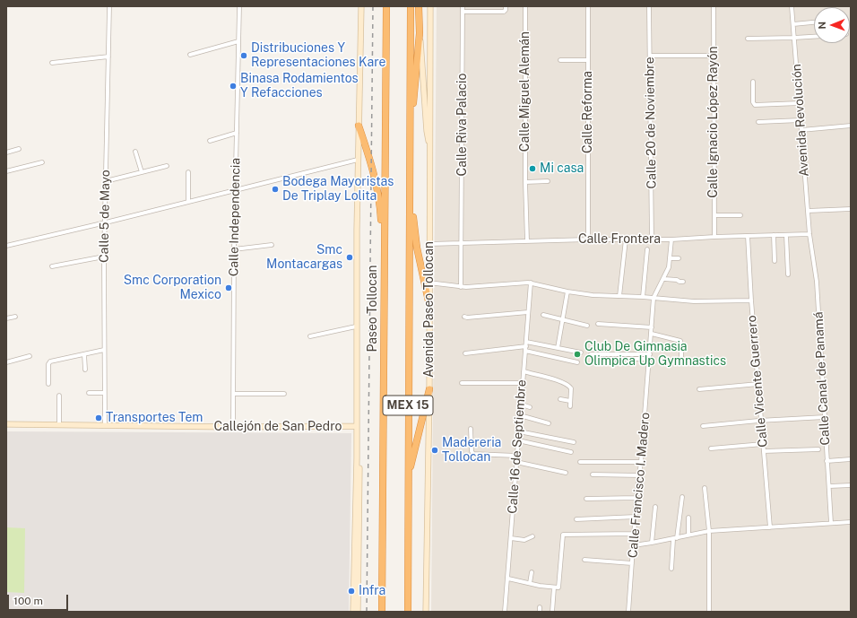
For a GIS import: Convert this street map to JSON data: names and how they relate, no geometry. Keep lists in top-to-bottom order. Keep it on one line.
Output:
{"streets":{"highway":["Paseo Tollocan","MEX 15"],"main road":["Avenida Paseo Tollocan","Callejón de San Pedro"],"street":["Calle Miguel Alemán","Calle Reforma","Avenida Revolución","Calle Ignacio López Rayón","Calle 20 de Noviembre","Calle Riva Palacio","Calle 5 de Mayo","Calle Independencia","Calle Frontera","Calle Canal de Panamá","Calle Vicente Guerrero","Calle 16 de Septiembre","Calle Francisco I. Madero"]},"crossings":[["Calle Miguel Alemán","Calle Frontera"],["Calle Reforma","Calle Frontera"],["Avenida Revolución","Calle Frontera"],["Avenida Revolución","Calle Canal de Panamá"],["Calle Ignacio López Rayón","Calle Frontera"],["Calle 20 de Noviembre","Calle Frontera"],["Calle Riva Palacio","Calle Frontera"],["Calle 5 de Mayo","Callejón de San Pedro"],["Calle Independencia","Callejón de San Pedro"],["Calle Frontera","Avenida Paseo Tollocan"],["Calle Frontera","Calle Canal de Panamá"],["Calle Frontera","Calle Vicente Guerrero"],["Calle Frontera","Calle Francisco I. Madero"]],"places":["Distribuciones Y Representaciones Kare","Binasa Rodamientos Y Refacciones","Mi casa","Bodega Mayoristas De Triplay Lolita","Smc Montacargas","Smc Corporation Mexico","Club De Gimnasia Olimpica Up Gymnastics","Transportes Tem","Madereria Tollocan","Infra"],"scale_bar":"100 m","north":"left"}
